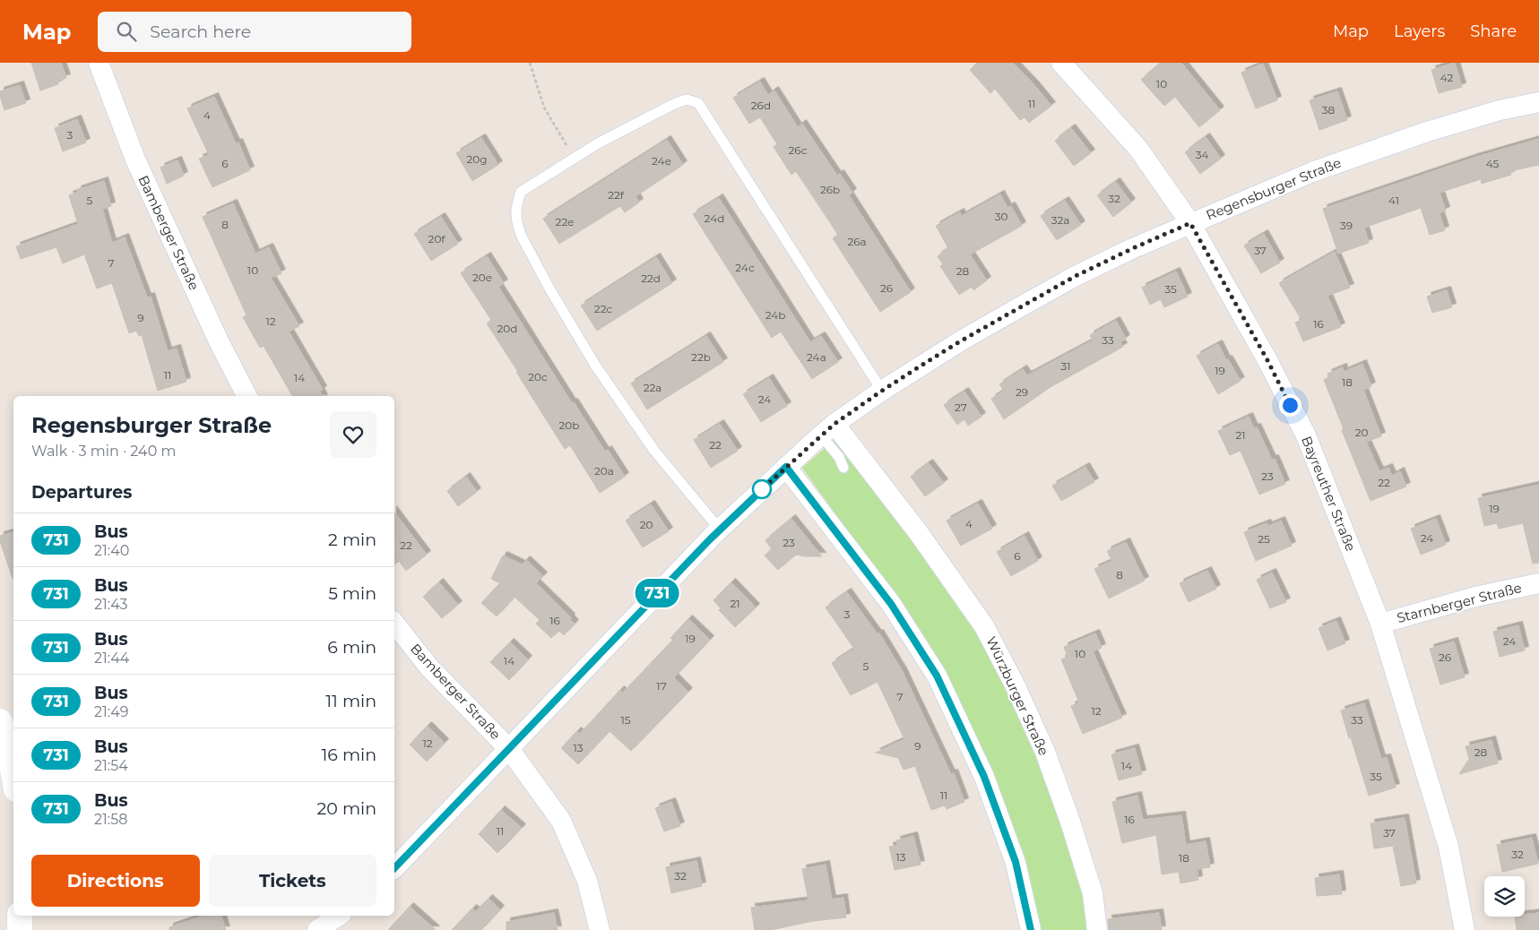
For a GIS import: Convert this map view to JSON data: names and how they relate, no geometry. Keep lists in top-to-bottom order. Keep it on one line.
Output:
{"streets":{"street":["Regensburger Straße","Bamberger Straße","Bayreuther Straße","Starnberger Straße","Würzburger Straße"]},"crossings":[["Regensburger Straße","Bamberger Straße"],["Regensburger Straße","Bayreuther Straße"],["Regensburger Straße","Würzburger Straße"],["Bayreuther Straße","Starnberger Straße"]],"lines":["bus line 731"],"house_numbers":["42","10","11","26d","38","4","3","26c","34","20g","24e","6","45","26b","22f","32","5","41","30","24d","32a","22e","8","39","20f","26a","37","7","24c","10","28","20e","22d","26","35","22c","24b","9","12","16","20d","33","22b","24a","31","19","11","20c","14","18","22a","29","24","27","20b","20","21","22","20a","23","22","19","4","20","24","25","23","22","6","8","21","3","16","19","24","10","26","14","5","17","7","12","15","33","12","9","13","28","14","35","11","16","11","37","32","13","18","32"],"page":{"header":"Map","search":"Search here","nav":["Map","Layers","Share"],"on_map":"731","heading":[["Regensburger Straße","Walk · 3 min · 240 m"],"Departures"],"list":[{"mark":"731","name":"Bus","note":"21:40","value":"2 min"},{"mark":"731","name":"Bus","note":"21:43","value":"5 min"},{"mark":"731","name":"Bus","note":"21:44","value":"6 min"},{"mark":"731","name":"Bus","note":"21:49","value":"11 min"},{"mark":"731","name":"Bus","note":"21:54","value":"16 min"},{"mark":"731","name":"Bus","note":"21:58","value":"20 min"}],"buttons":["Directions","Tickets"]}}
